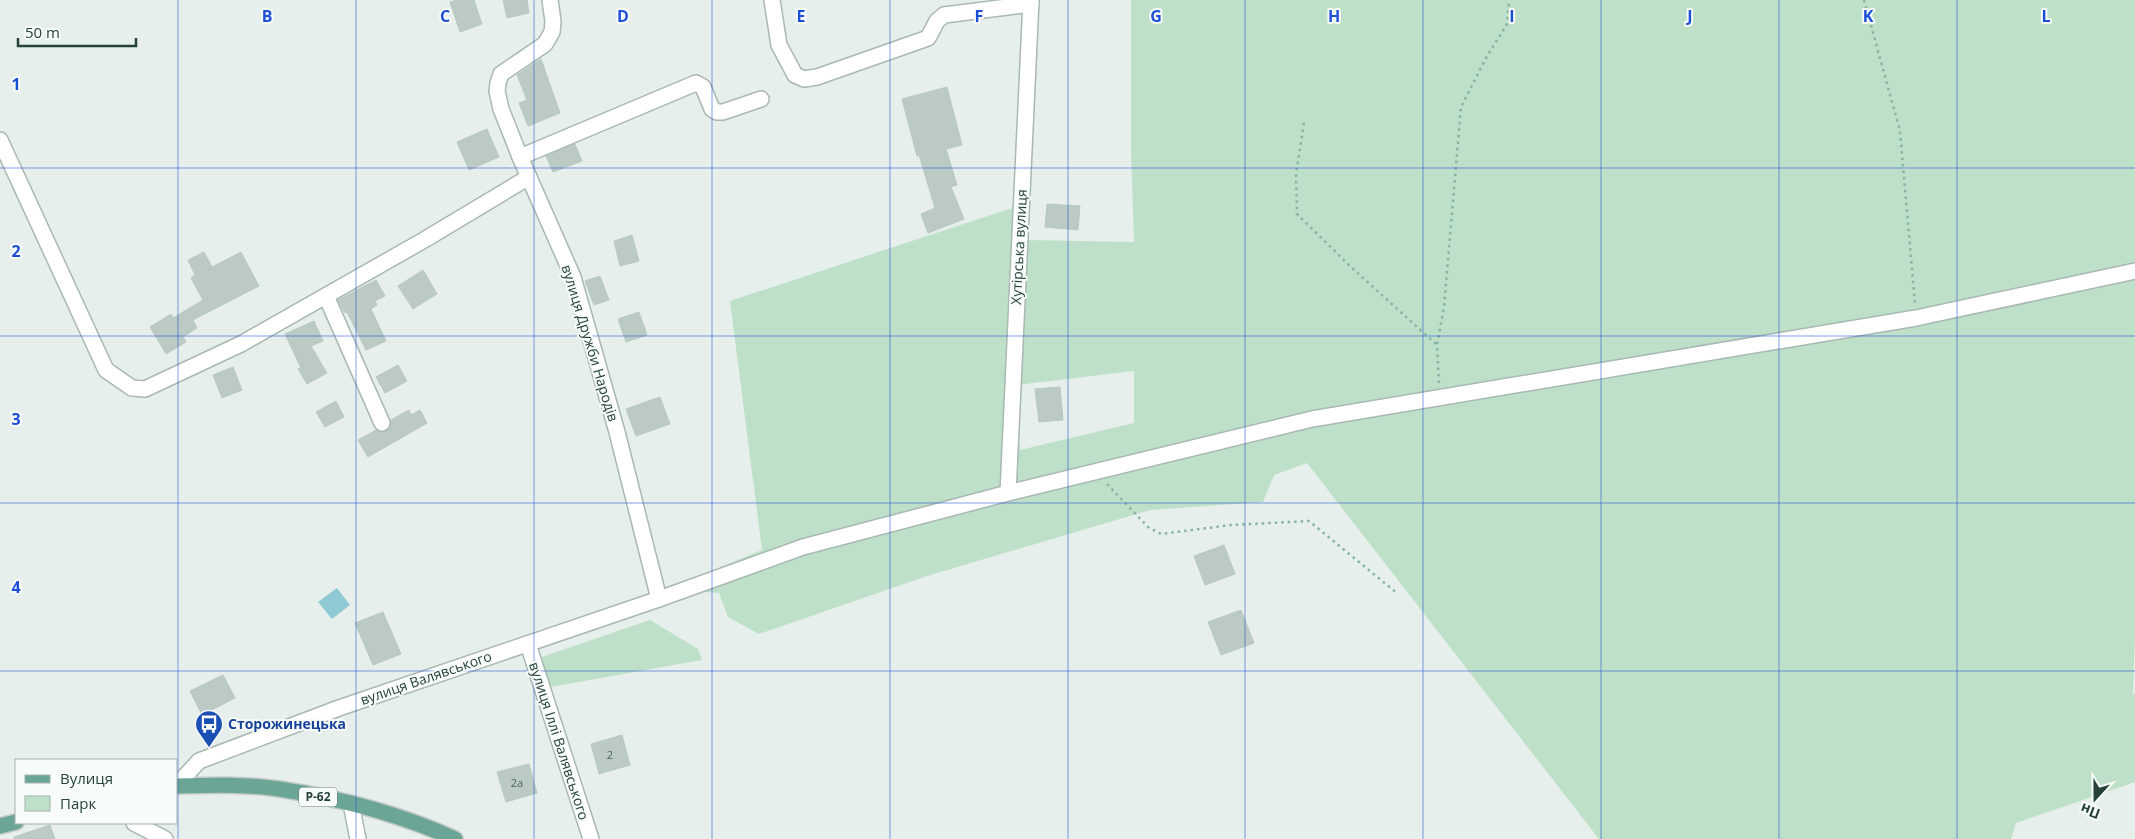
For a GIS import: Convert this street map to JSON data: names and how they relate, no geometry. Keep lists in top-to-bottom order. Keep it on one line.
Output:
{"streets":{"main road":["Р-62"],"street":["Хутірська вулиця","вулиця Дружби Народів","вулиця Валявського","вулиця Іллі Валявського"]},"crossings":[["Хутірська вулиця","вулиця Валявського"],["вулиця Дружби Народів","вулиця Валявського"],["вулиця Валявського","вулиця Іллі Валявського"]],"places":{"bus stop":["Сторожинецька"]},"house_numbers":["2","2а"],"legend":["Вулиця","Парк"],"scale_bar":"50 m","north":"bottom","grid":{"columns":["B","C","D","E","F","G","H","I","J","K","L"],"rows":["1","2","3","4"]}}
